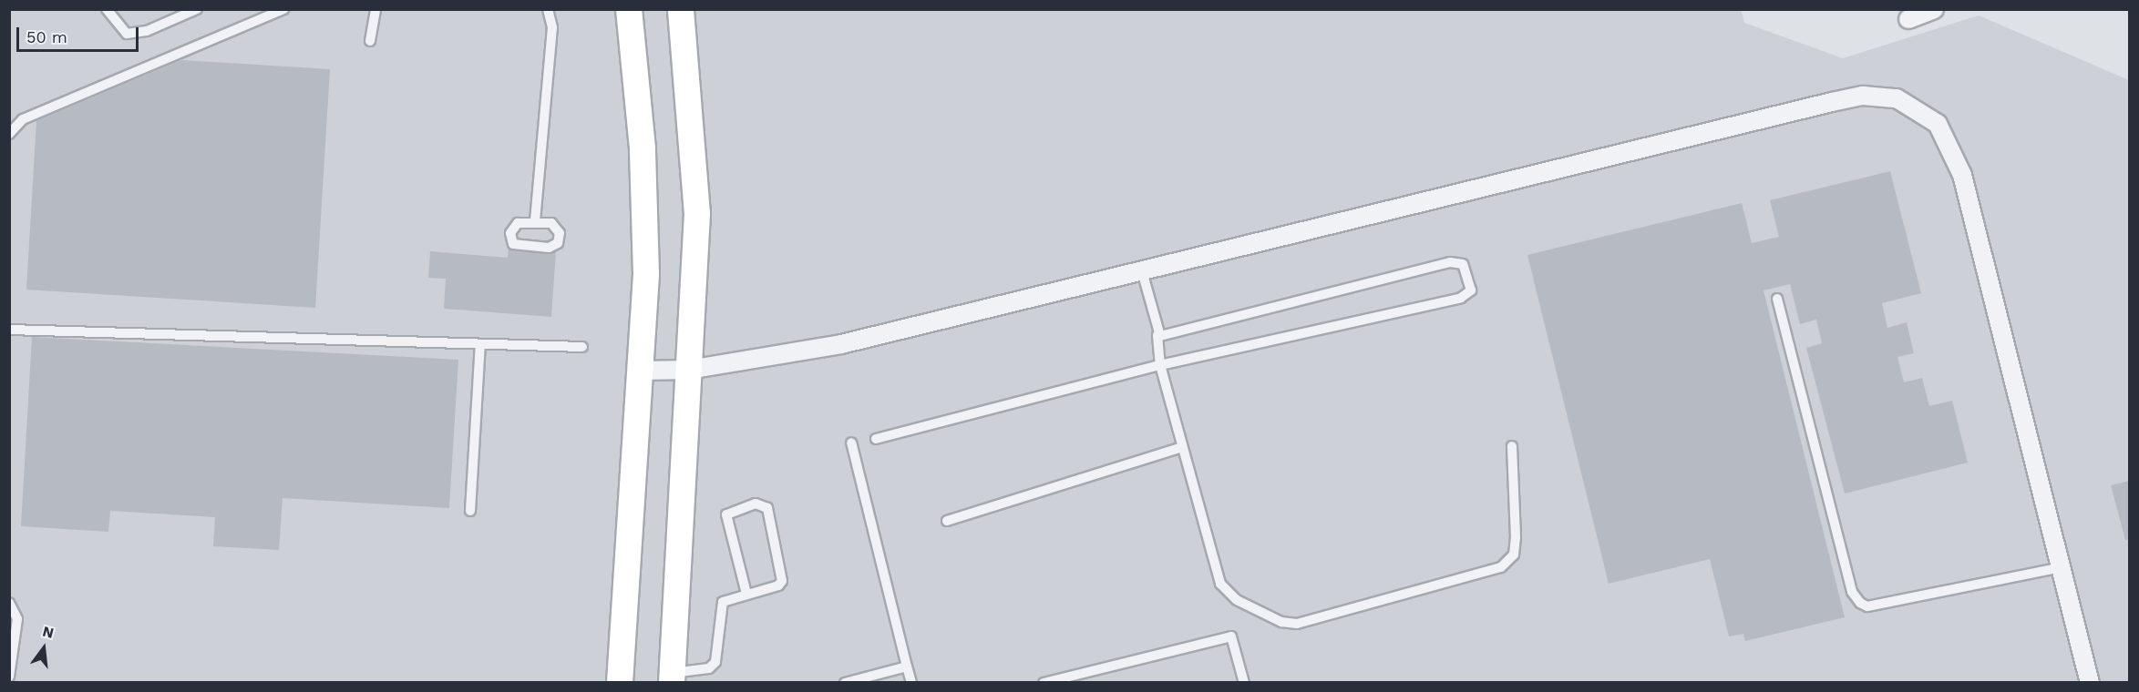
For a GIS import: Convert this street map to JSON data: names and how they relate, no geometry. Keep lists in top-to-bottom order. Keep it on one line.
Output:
{"scale_bar":"50 m","north":"top"}
